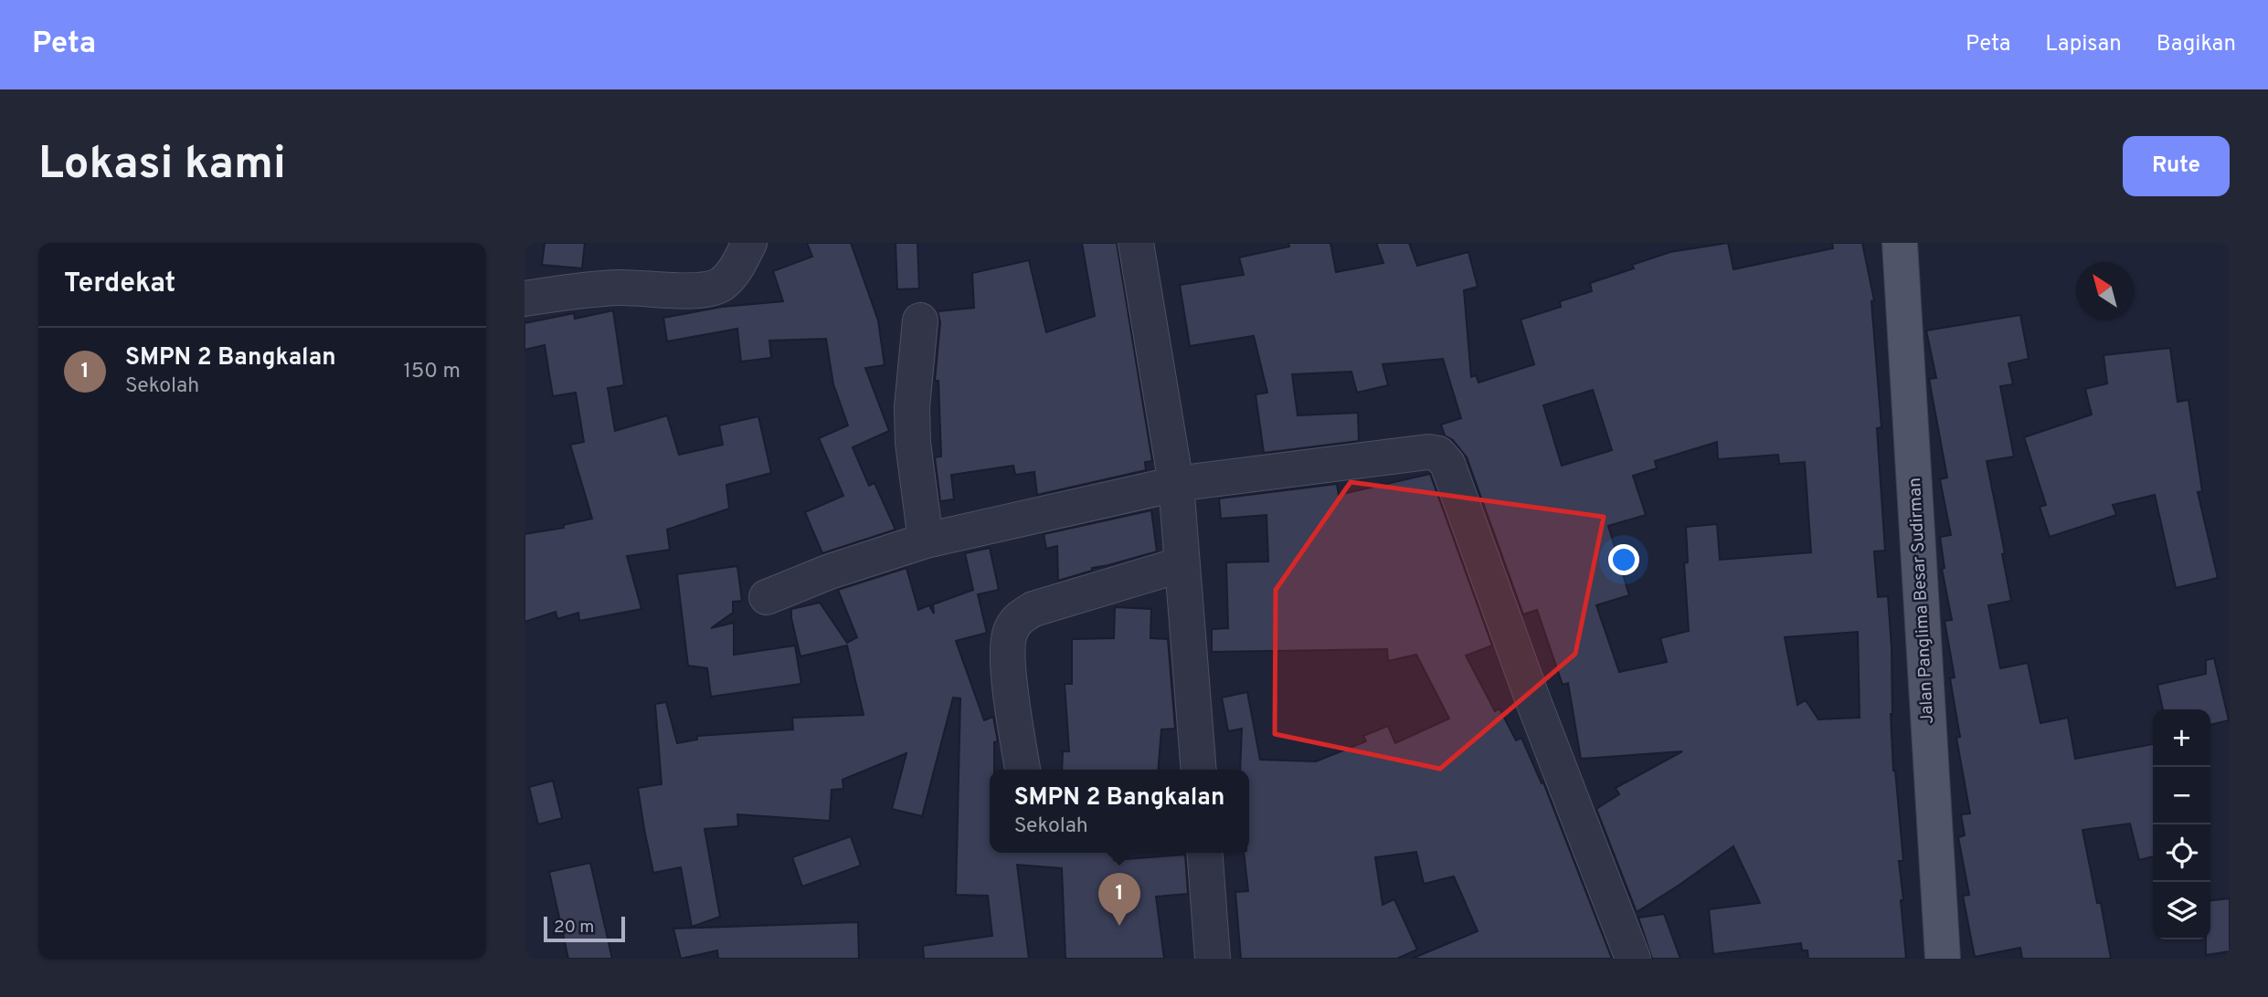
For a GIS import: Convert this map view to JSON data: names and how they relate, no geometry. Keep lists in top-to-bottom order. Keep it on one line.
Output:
{"streets":{"main road":["Jalan Panglima Besar Sudirman"]},"scale_bar":"20 m","north":"top left","page":{"header":"Peta","nav":["Peta","Lapisan","Bagikan"],"buttons":"Rute","title":"Lokasi kami","heading":"Terdekat","list":[{"mark":"1","name":"SMPN 2 Bangkalan","note":"Sekolah","value":"150 m"}],"map_buttons":["+","−"],"popup":["SMPN 2 Bangkalan","Sekolah"],"pins":"1","scale":"20 m"}}
